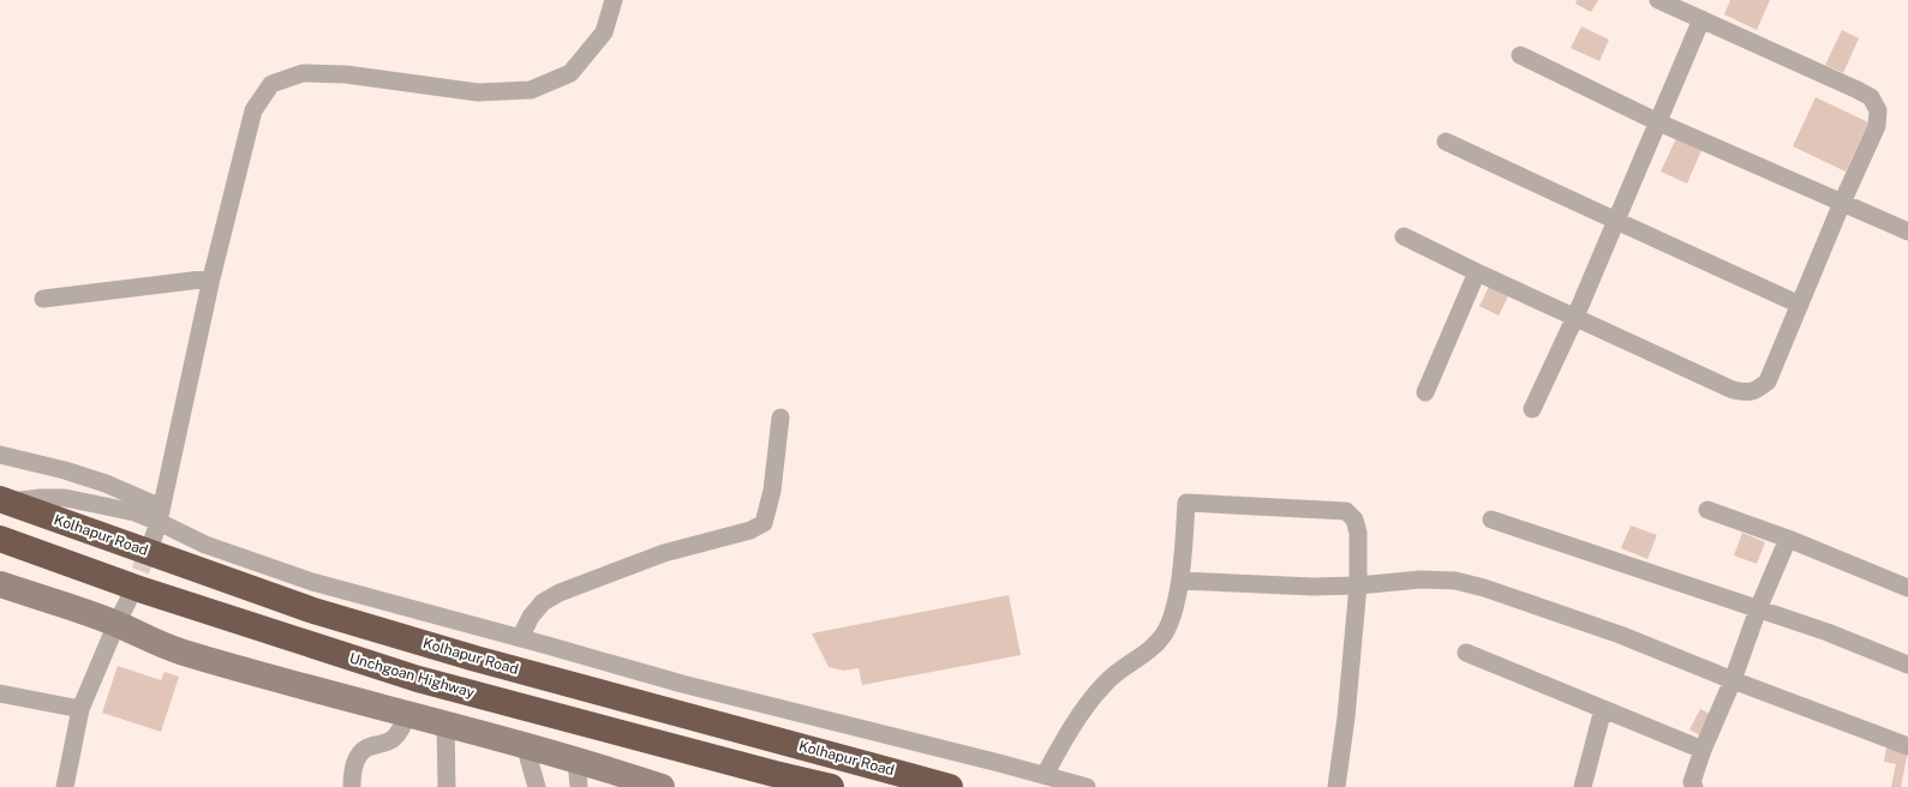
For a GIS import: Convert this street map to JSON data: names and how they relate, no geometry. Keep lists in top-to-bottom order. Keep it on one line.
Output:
{"streets":{"highway":["Kolhapur Road","Unchgoan Highway"]}}
